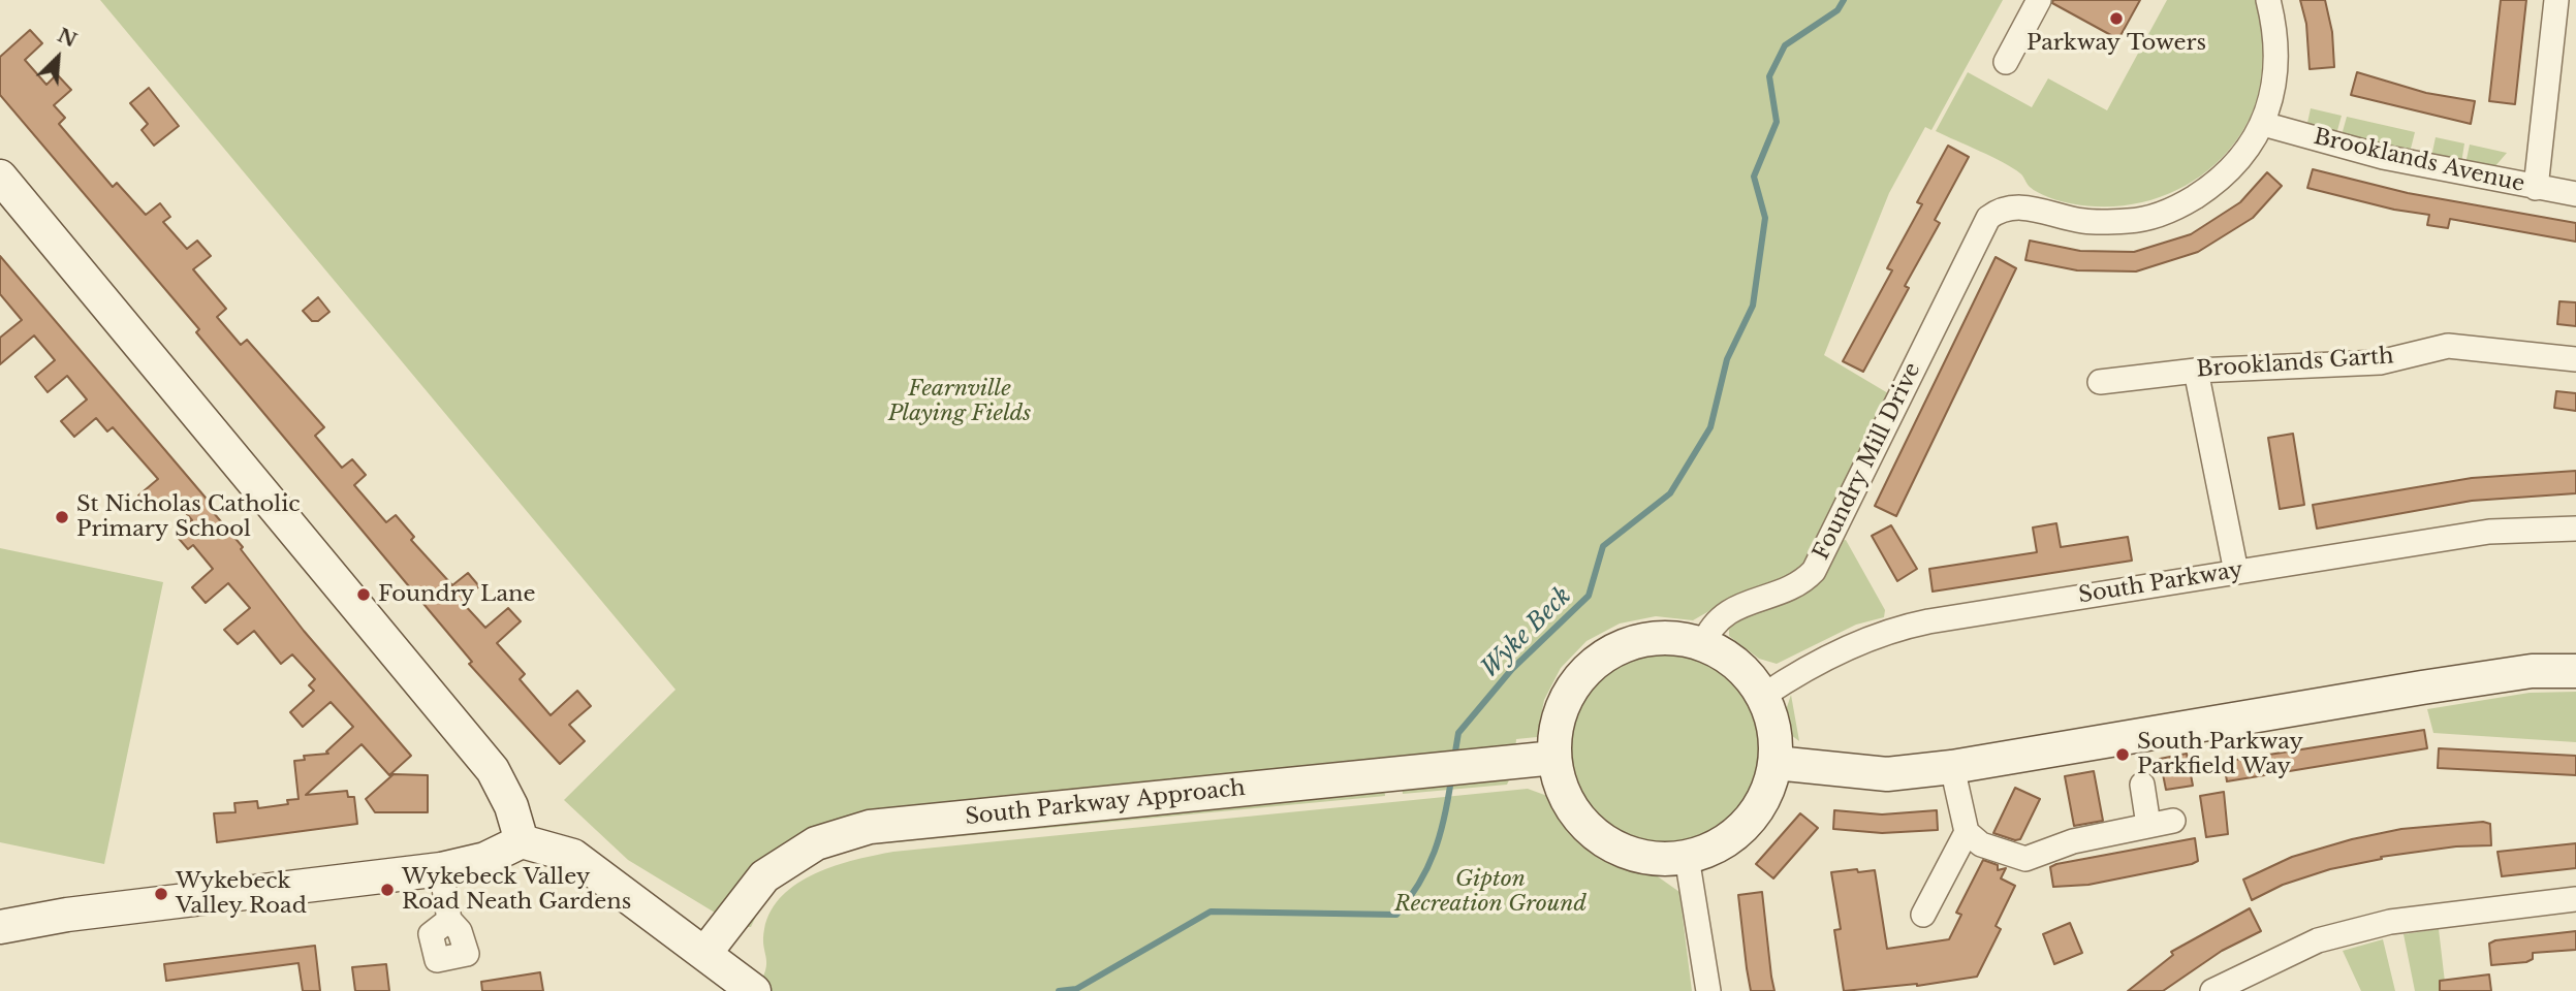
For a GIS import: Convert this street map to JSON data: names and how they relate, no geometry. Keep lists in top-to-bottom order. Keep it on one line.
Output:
{"streets":{"street":["Brooklands Avenue","Brooklands Garth","Foundry Mill Drive","South Parkway","South Parkway Approach"]},"crossings":[["Brooklands Avenue","Foundry Mill Drive"],["Foundry Mill Drive","South Parkway"],["Foundry Mill Drive","South Parkway Approach"],["South Parkway","South Parkway Approach"]],"water":["Wyke Beck"],"parks":["Fearnville Playing Fields","Gipton Recreation Ground"],"places":["Parkway Towers","St Nicholas Catholic Primary School","Foundry Lane","South Parkway Parkfield Way","Wykebeck Valley Road Neath Gardens","Wykebeck Valley Road"],"north":"top right"}
